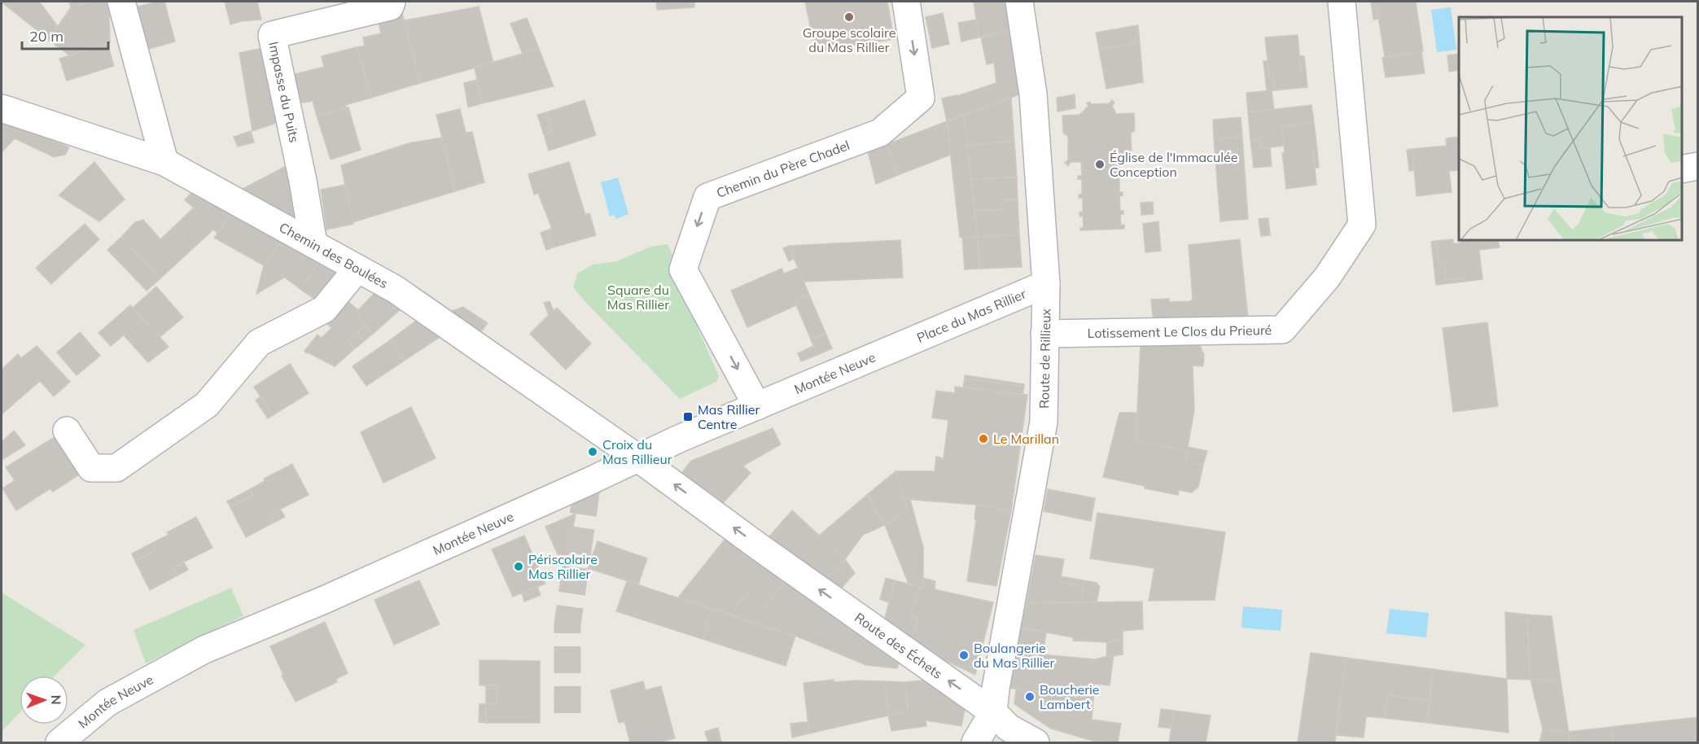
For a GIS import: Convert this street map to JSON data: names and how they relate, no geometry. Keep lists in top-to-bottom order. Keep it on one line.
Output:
{"streets":{"street":["Impasse du Puits","Chemin du Père Chadel","Chemin des Boulées","Place du Mas Rillier","Lotissement Le Clos du Prieuré","Route de Rillieux","Montée Neuve","Route des Échets"]},"crossings":[["Impasse du Puits","Chemin des Boulées"],["Chemin du Père Chadel","Montée Neuve"],["Chemin des Boulées","Montée Neuve"],["Chemin des Boulées","Route des Échets"],["Place du Mas Rillier","Route de Rillieux"],["Place du Mas Rillier","Montée Neuve"],["Lotissement Le Clos du Prieuré","Route de Rillieux"],["Route de Rillieux","Route des Échets"],["Montée Neuve","Route des Échets"]],"one_way":["Route des Échets"],"parks":["Square du Mas Rillier"],"places":{"other":["Groupe scolaire du Mas Rillier","Église de l'Immaculée Conception","Le Marillan","Croix du Mas Rillieur","Périscolaire Mas Rillier","Boulangerie du Mas Rillier","Boucherie Lambert"],"transit":["Mas Rillier Centre"]},"scale_bar":"20 m","north":"right"}
